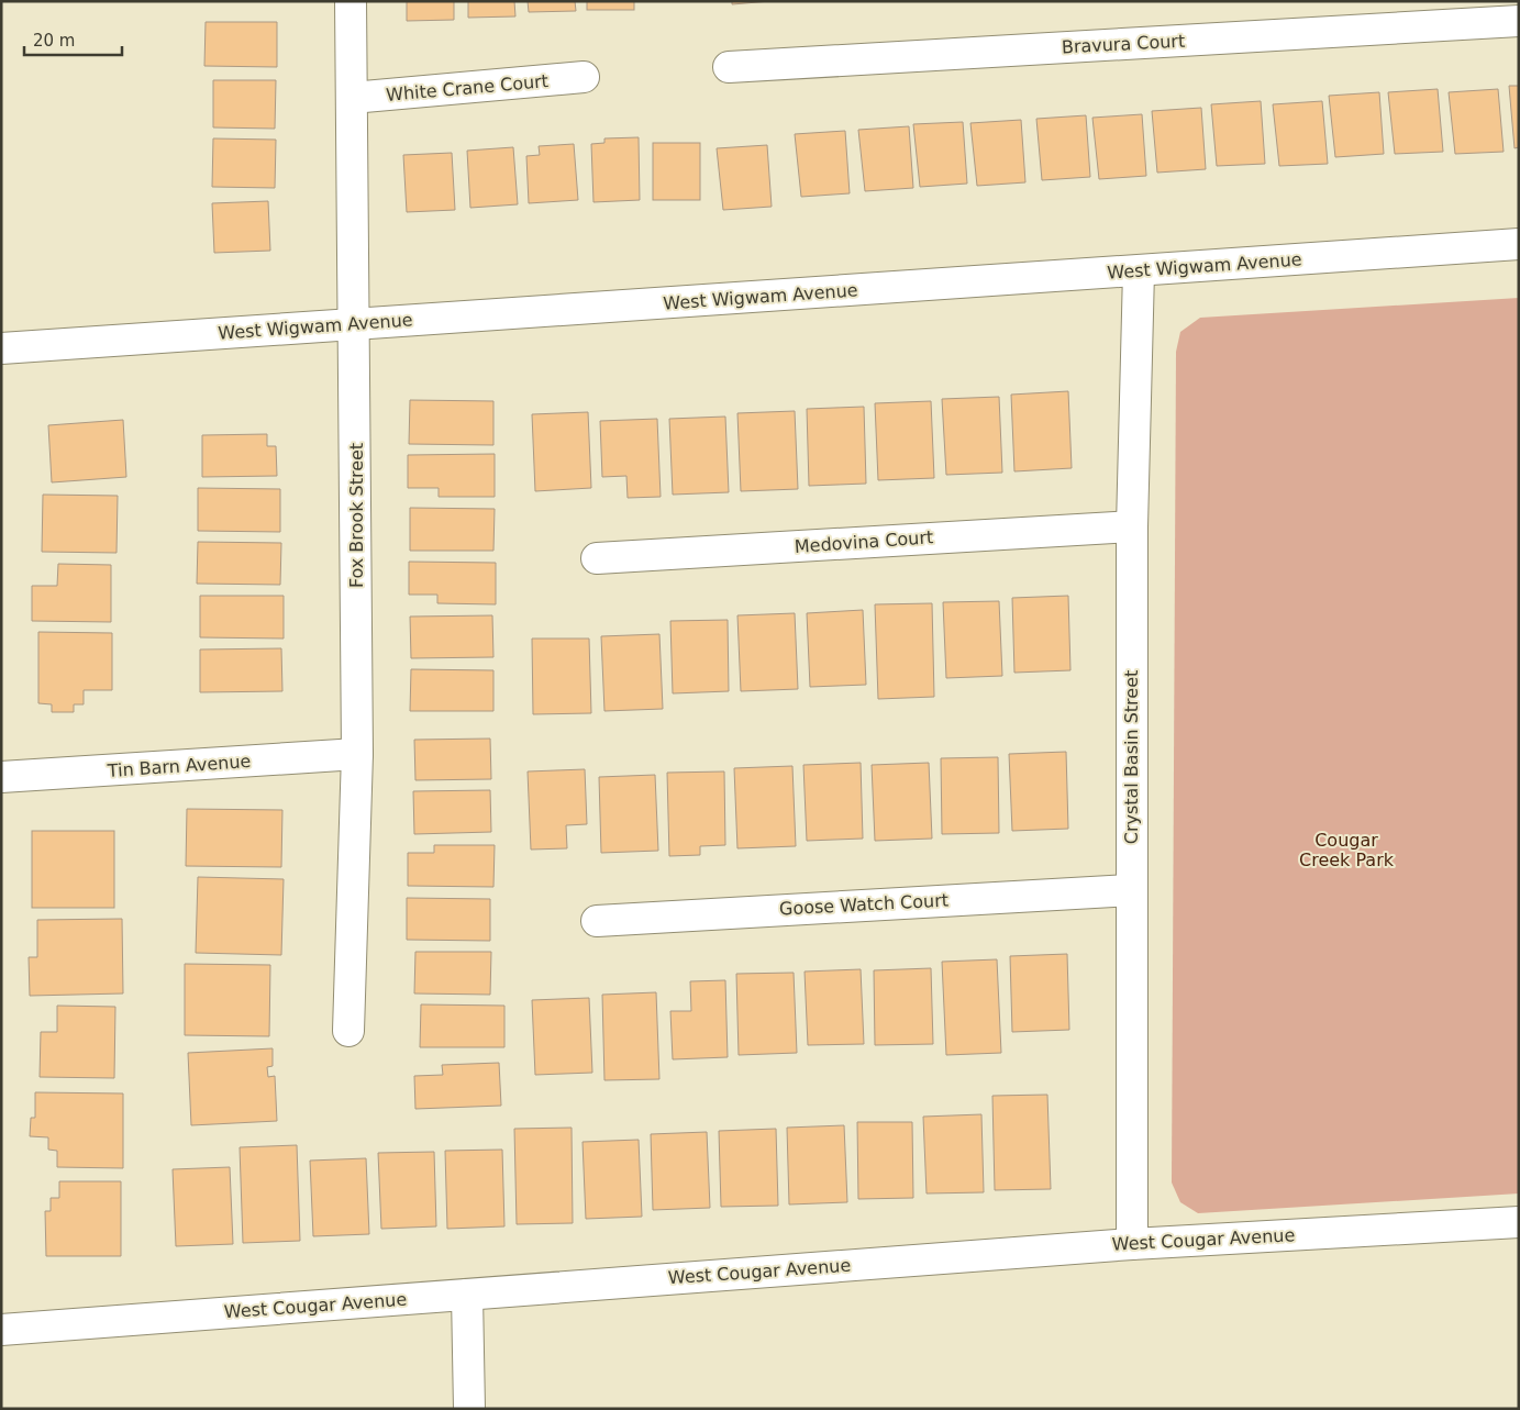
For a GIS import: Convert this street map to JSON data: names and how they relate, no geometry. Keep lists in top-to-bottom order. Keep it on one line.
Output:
{"streets":{"street":["Bravura Court","White Crane Court","West Wigwam Avenue","Fox Brook Street","Medovina Court","Crystal Basin Street","Tin Barn Avenue","Goose Watch Court","West Cougar Avenue"]},"crossings":[["White Crane Court","Fox Brook Street"],["West Wigwam Avenue","Fox Brook Street"],["West Wigwam Avenue","Crystal Basin Street"],["Fox Brook Street","Tin Barn Avenue"],["Medovina Court","Crystal Basin Street"],["Crystal Basin Street","Goose Watch Court"],["Crystal Basin Street","West Cougar Avenue"]],"parks":["Cougar Creek Park"],"scale_bar":"20 m"}
